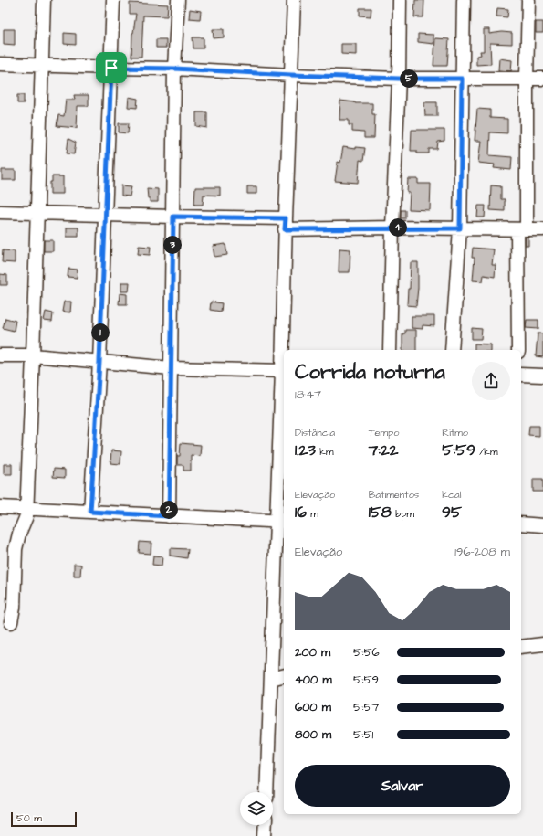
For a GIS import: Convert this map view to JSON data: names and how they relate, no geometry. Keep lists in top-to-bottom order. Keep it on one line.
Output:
{"scale_bar":"50 m","page":{"pins":["5","4","3","1","2"],"heading":["Corrida noturna","18:47"],"stats":[["Distância","1.23 km"],["Tempo","7:22"],["Ritmo","5:59 /km"],["Elevação","16 m"],["Batimentos","158 bpm"],["kcal","95"]],"chart":["Elevação","196–208 m"],"list":[{"name":"200 m","note":"5:56"},{"name":"400 m","note":"5:59"},{"name":"600 m","note":"5:57"},{"name":"800 m","note":"5:51"}],"buttons":"Salvar","scale":"50 m"}}
